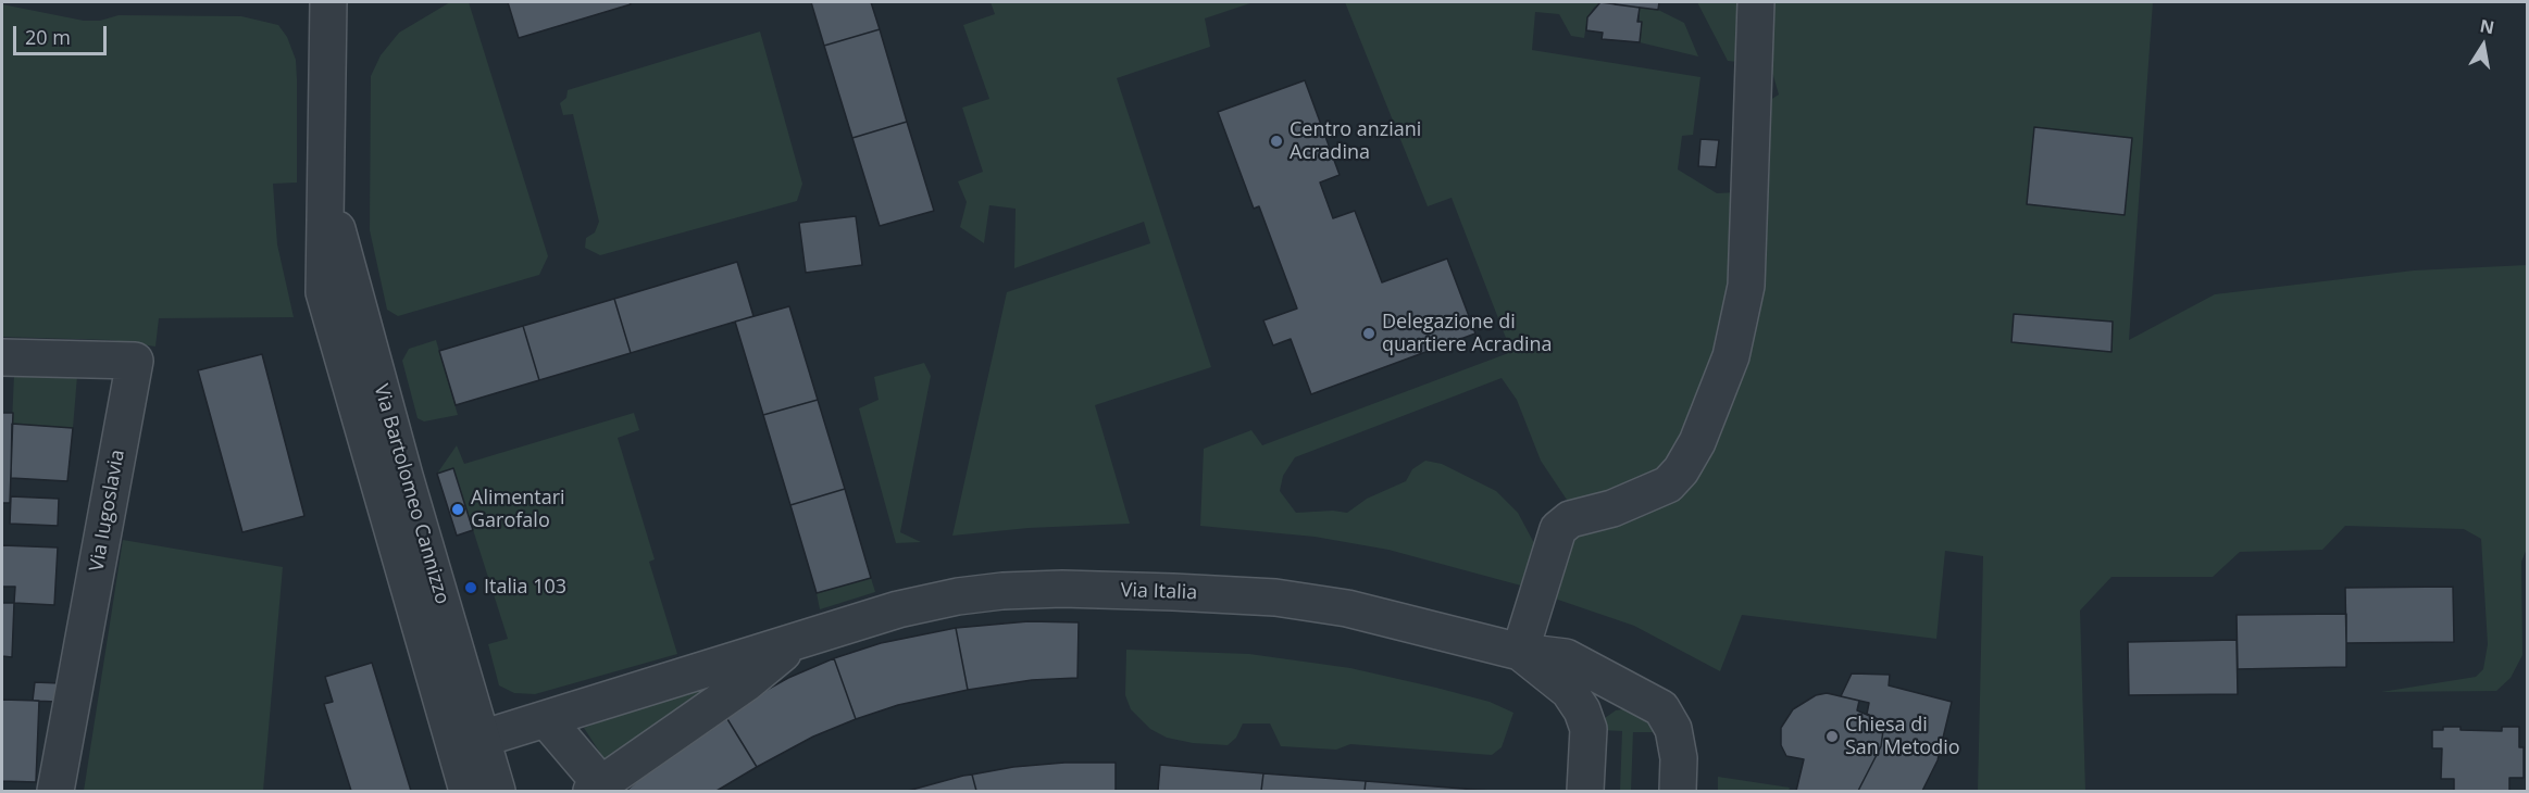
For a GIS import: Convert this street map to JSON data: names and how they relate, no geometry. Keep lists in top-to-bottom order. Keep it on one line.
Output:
{"streets":{"street":["Via Bartolomeo Cannizzo","Via Iugoslavia","Via Italia"]},"crossings":[["Via Bartolomeo Cannizzo","Via Italia"]],"places":["Centro anziani Acradina","Delegazione di quartiere Acradina","Alimentari Garofalo","Italia 103","Chiesa di San Metodio"],"scale_bar":"20 m","north":"top"}
